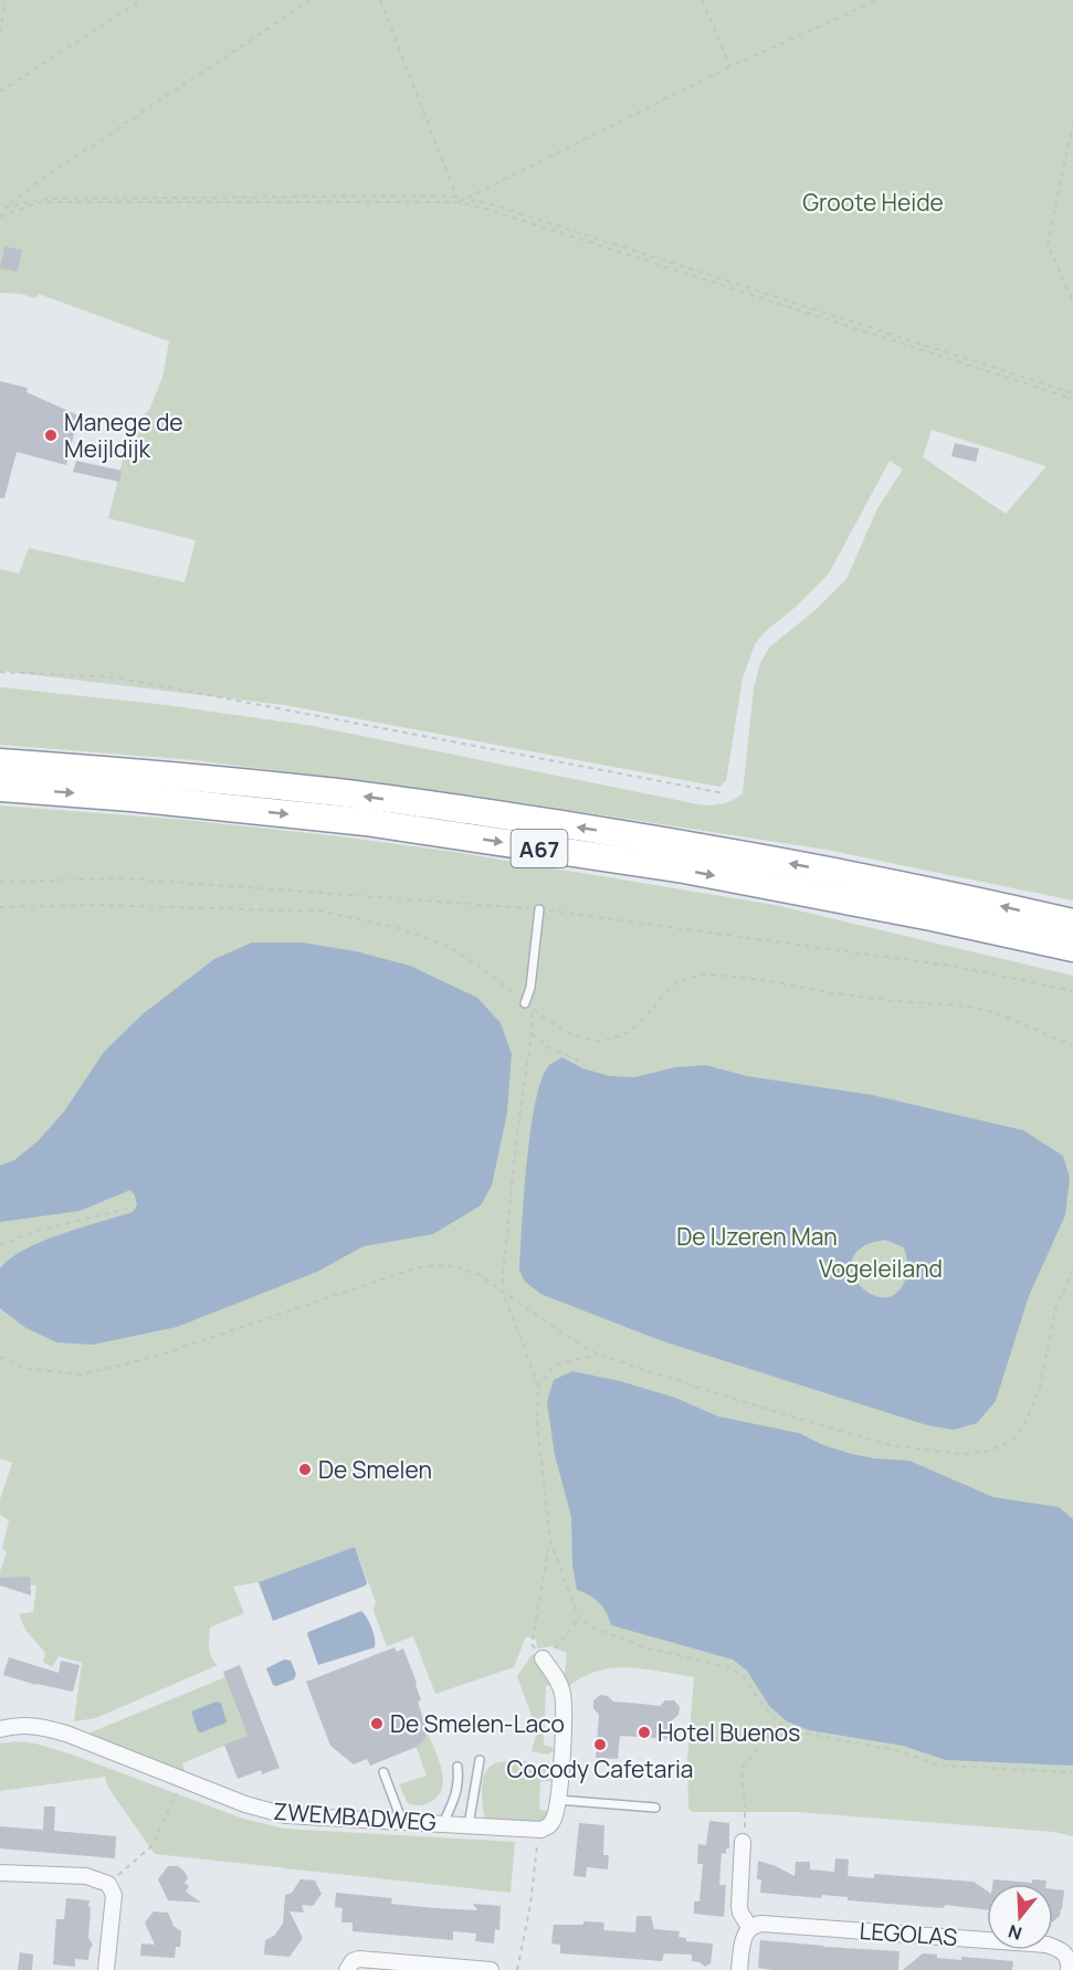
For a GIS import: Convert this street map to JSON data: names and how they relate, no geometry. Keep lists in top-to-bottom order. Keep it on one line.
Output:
{"streets":{"highway":["A67"],"street":["ZWEMBADWEG","LEGOLAS"]},"parks":["Groote Heide","De IJzeren Man","Vogeleiland"],"places":["Manege de Meijldijk","De Smelen","De Smelen-Laco","Hotel Buenos","Cocody Cafetaria"],"north":"bottom"}
